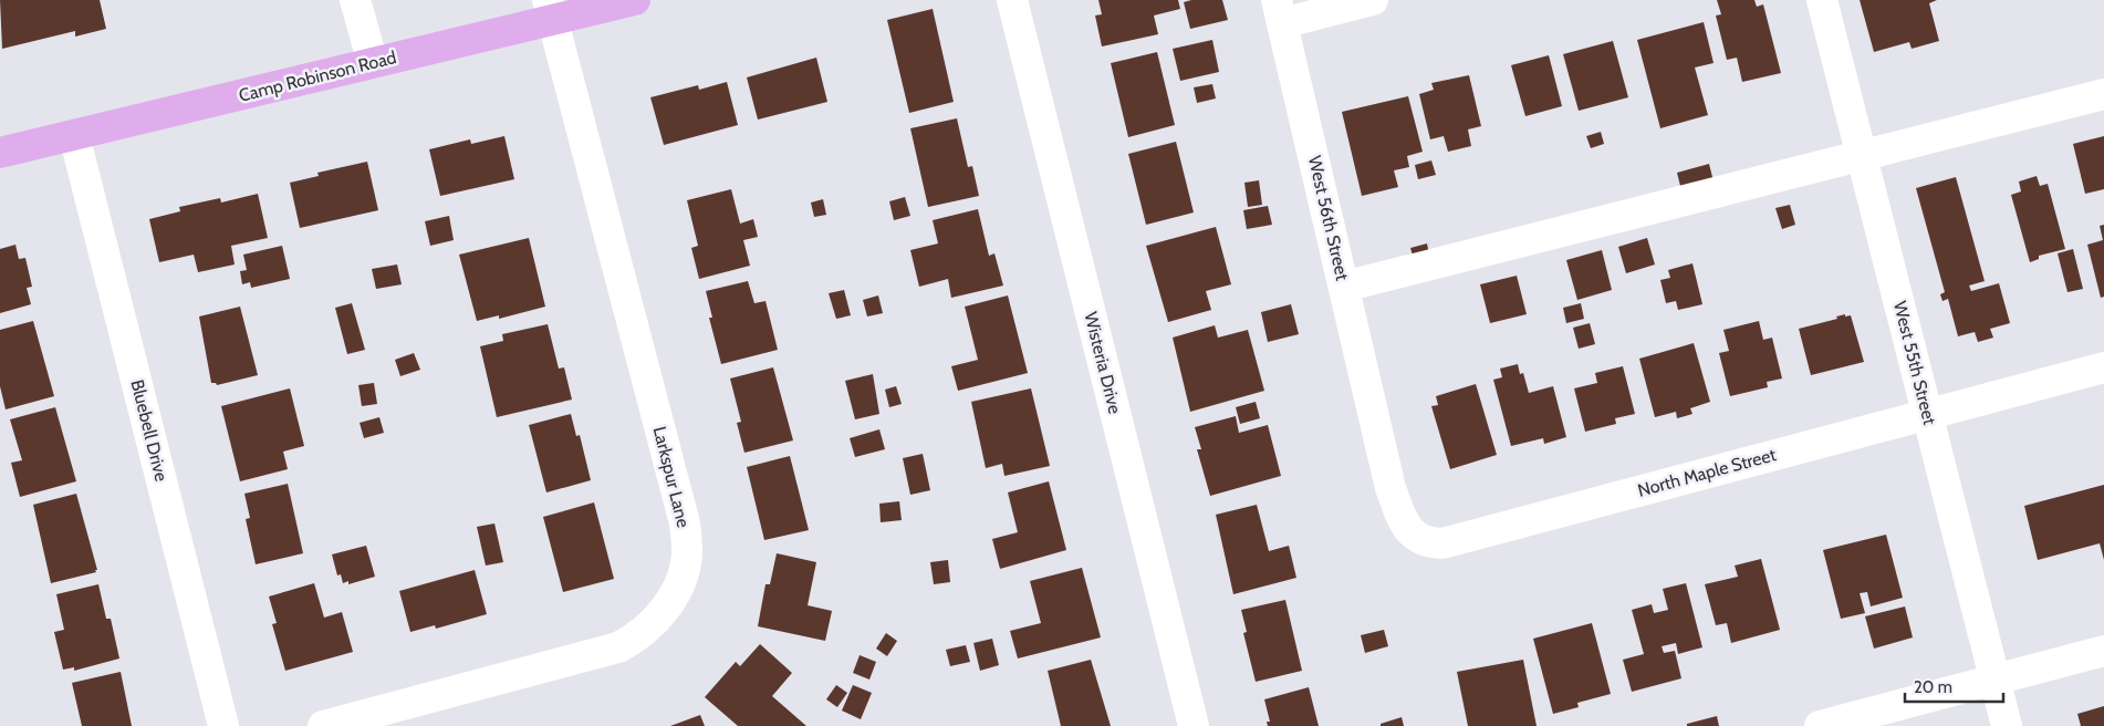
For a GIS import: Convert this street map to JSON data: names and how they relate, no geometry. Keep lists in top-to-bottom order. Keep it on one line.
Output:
{"streets":{"main road":["Camp Robinson Road"],"street":["West 56th Street","Wisteria Drive","West 55th Street","Bluebell Drive","North Maple Street","Larkspur Lane"]},"crossings":[["Camp Robinson Road","Bluebell Drive"],["Camp Robinson Road","Larkspur Lane"],["West 56th Street","North Maple Street"],["West 55th Street","North Maple Street"]],"scale_bar":"20 m"}
